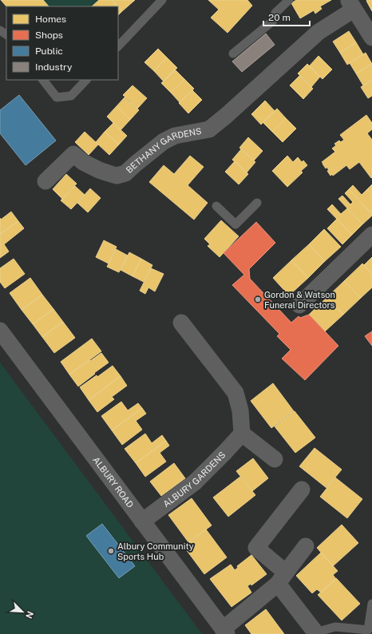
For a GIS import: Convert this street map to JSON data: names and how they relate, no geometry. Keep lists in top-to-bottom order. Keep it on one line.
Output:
{"streets":{"street":["BETHANY GARDENS","ALBURY GARDENS","ALBURY ROAD"]},"crossings":[["ALBURY GARDENS","ALBURY ROAD"]],"places":["Gordon & Watson Funeral Directors","Albury Community Sports Hub"],"legend":["Homes","Shops","Public","Industry"],"scale_bar":"20 m","north":"bottom right"}
